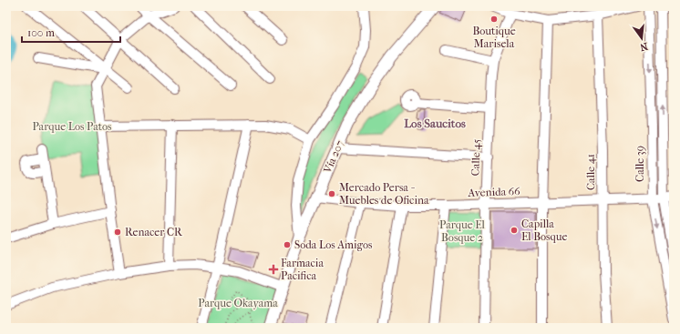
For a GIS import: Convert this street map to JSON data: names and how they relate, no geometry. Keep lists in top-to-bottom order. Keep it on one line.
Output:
{"streets":{"main road":["Vía 207"],"street":["Calle 45","Calle 39","Calle 41","Avenida 66"]},"crossings":[["Vía 207","Avenida 66"],["Calle 45","Avenida 66"],["Calle 39","Avenida 66"],["Calle 41","Avenida 66"]],"districts":["Los Saucitos"],"parks":["Parque Los Patos","Parque El Bosque 2","Parque Okayama"],"places":{"other":["Boutique Marisela","Mercado Persa - Muebles de Oficina","Capilla El Bosque","Renacer CR","Soda Los Amigos"],"health":["Farmacia Pacifica"]},"scale_bar":"100 m","north":"bottom"}
